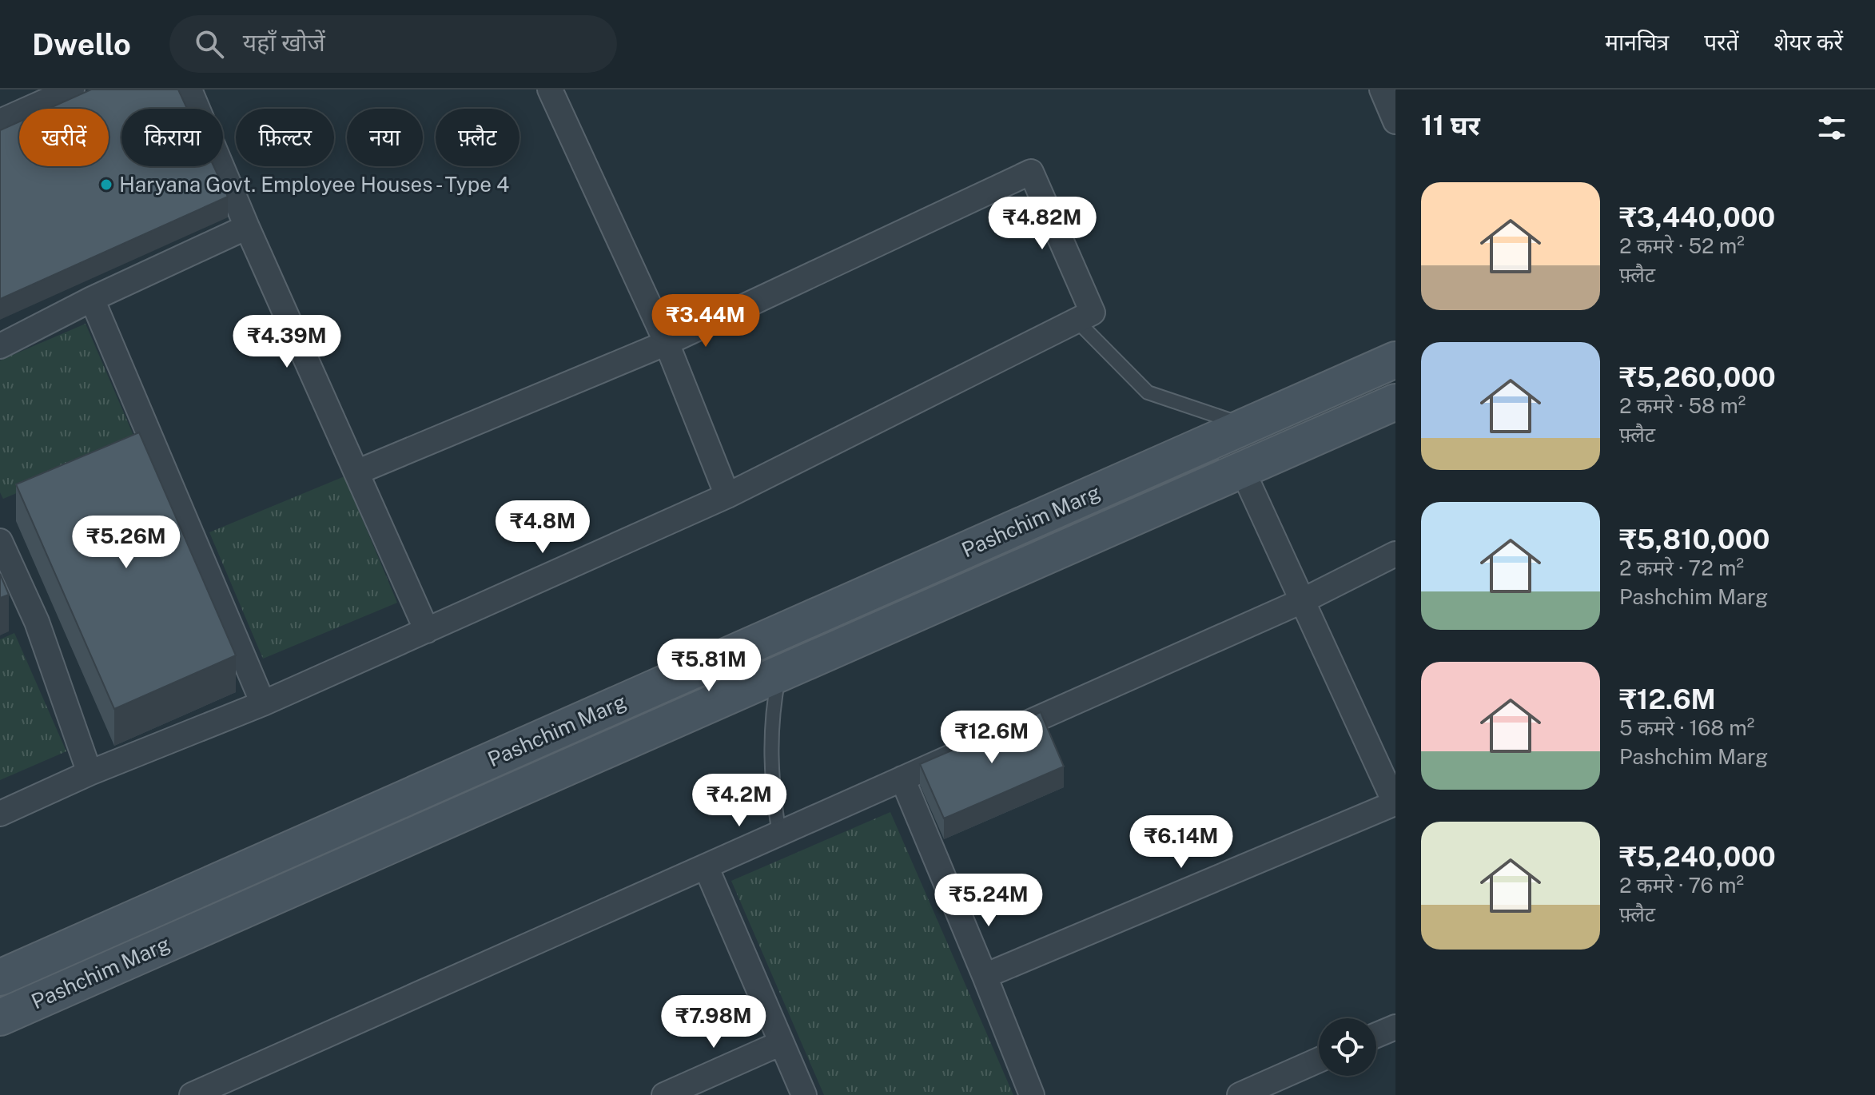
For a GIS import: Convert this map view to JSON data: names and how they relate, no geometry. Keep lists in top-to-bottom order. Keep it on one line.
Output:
{"streets":{"main road":["Pashchim Marg"]},"places":["Haryana Govt. Employee Houses - Type 4"],"page":{"header":"Dwello","search":"यहाँ खोजें","nav":["मानचित्र","परतें","शेयर करें"],"heading":"11 घर","chip":["खरीदें","किराया","फ़िल्टर","नया","फ़्लैट"],"list":[{"name":"₹3,440,000","note":"2 कमरे · 52 m² · फ़्लैट"},{"name":"₹5,260,000","note":"2 कमरे · 58 m² · फ़्लैट"},{"name":"₹5,810,000","note":"2 कमरे · 72 m² · Pashchim Marg"},{"name":"₹12.6M","note":"5 कमरे · 168 m² · Pashchim Marg"},{"name":"₹5,240,000","note":"2 कमरे · 76 m² · फ़्लैट"}],"price":["₹4.82M","₹3.44M","₹4.39M","₹4.8M","₹5.26M","₹5.81M","₹12.6M","₹4.2M","₹6.14M","₹5.24M","₹7.98M"]}}
